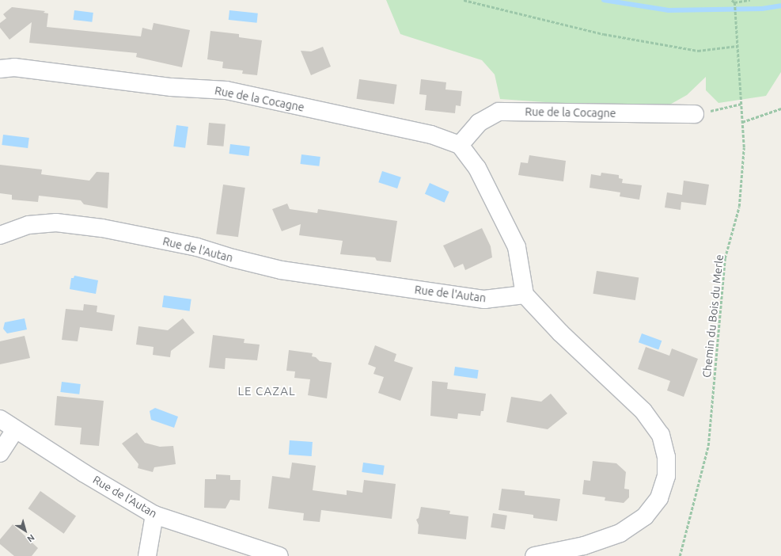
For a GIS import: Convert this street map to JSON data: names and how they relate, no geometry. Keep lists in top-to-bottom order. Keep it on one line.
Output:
{"streets":{"street":["Rue de la Cocagne","Rue de l'Autan"],"path":["Chemin du Bois du Merle"]},"districts":["LE CAZAL"],"north":"bottom right"}
